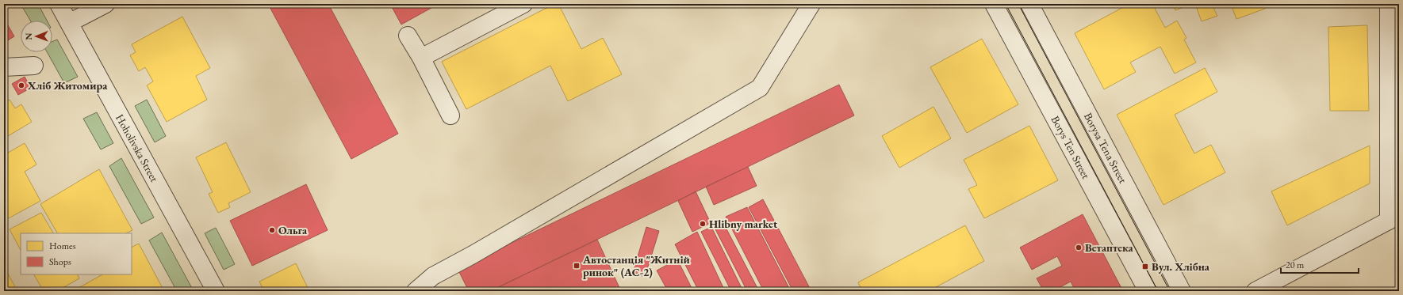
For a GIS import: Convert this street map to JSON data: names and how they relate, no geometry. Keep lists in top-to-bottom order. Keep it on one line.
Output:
{"streets":{"street":["Borys Ten Street","Hoholivska Street","Borysa Tena Street"]},"places":{"other":["Хліб Житомира","Hlibny market","Ольга","Ветаптека"],"transit":["Автостанція \"Житній ринок\" (АС-2)","Вул. Хлібна"]},"legend":["Homes","Shops"],"scale_bar":"20 m","north":"left"}
